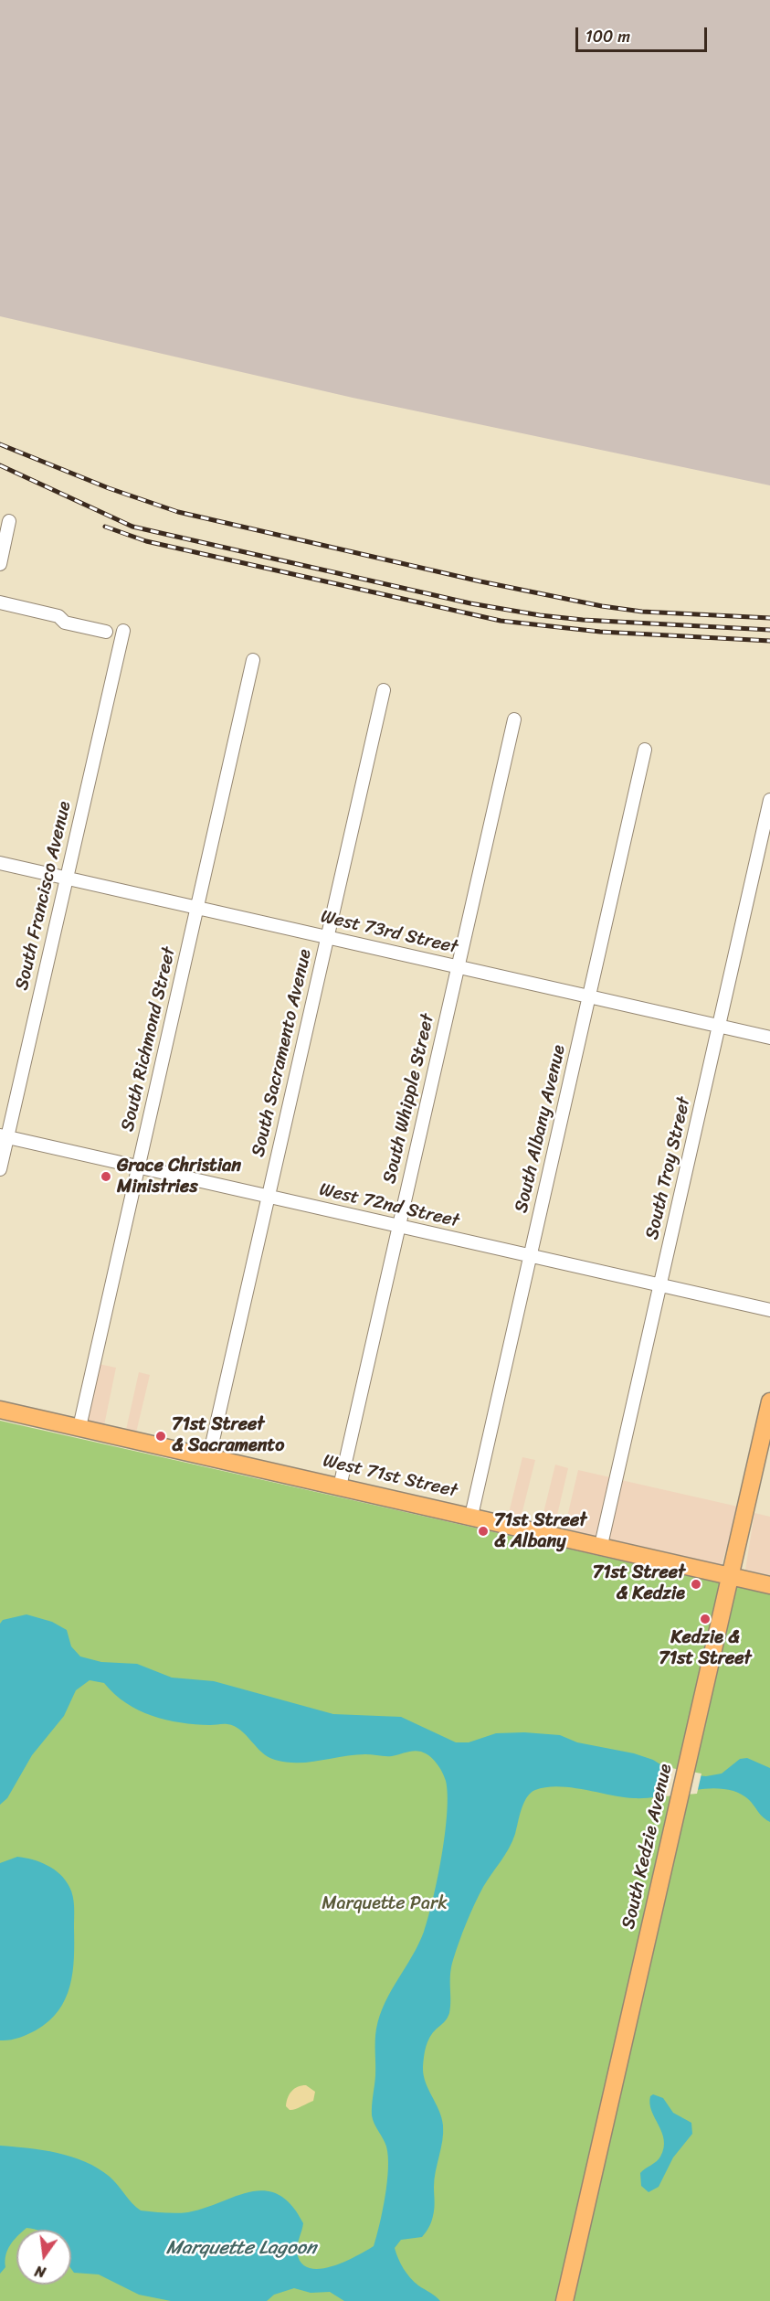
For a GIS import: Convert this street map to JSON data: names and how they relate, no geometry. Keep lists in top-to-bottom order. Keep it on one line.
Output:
{"streets":{"main road":["West 71st Street","South Kedzie Avenue"],"street":["South Francisco Avenue","West 73rd Street","South Richmond Street","South Sacramento Avenue","South Whipple Street","South Albany Avenue","South Troy Street","West 72nd Street"]},"crossings":[["South Francisco Avenue","West 73rd Street"],["South Francisco Avenue","West 72nd Street"],["West 73rd Street","South Richmond Street"],["West 73rd Street","South Sacramento Avenue"],["West 73rd Street","South Whipple Street"],["West 73rd Street","South Albany Avenue"],["West 73rd Street","South Troy Street"],["South Richmond Street","West 72nd Street"],["South Richmond Street","West 71st Street"],["South Sacramento Avenue","West 72nd Street"],["South Sacramento Avenue","West 71st Street"],["South Whipple Street","West 72nd Street"],["South Whipple Street","West 71st Street"],["South Albany Avenue","West 72nd Street"],["South Albany Avenue","West 71st Street"],["South Troy Street","West 72nd Street"],["South Troy Street","West 71st Street"],["West 71st Street","South Kedzie Avenue"]],"water":["Marquette Lagoon"],"parks":["Marquette Park"],"places":["Grace Christian Ministries","71st Street & Sacramento","71st Street & Albany","71st Street & Kedzie","Kedzie & 71st Street"],"scale_bar":"100 m","north":"bottom"}
